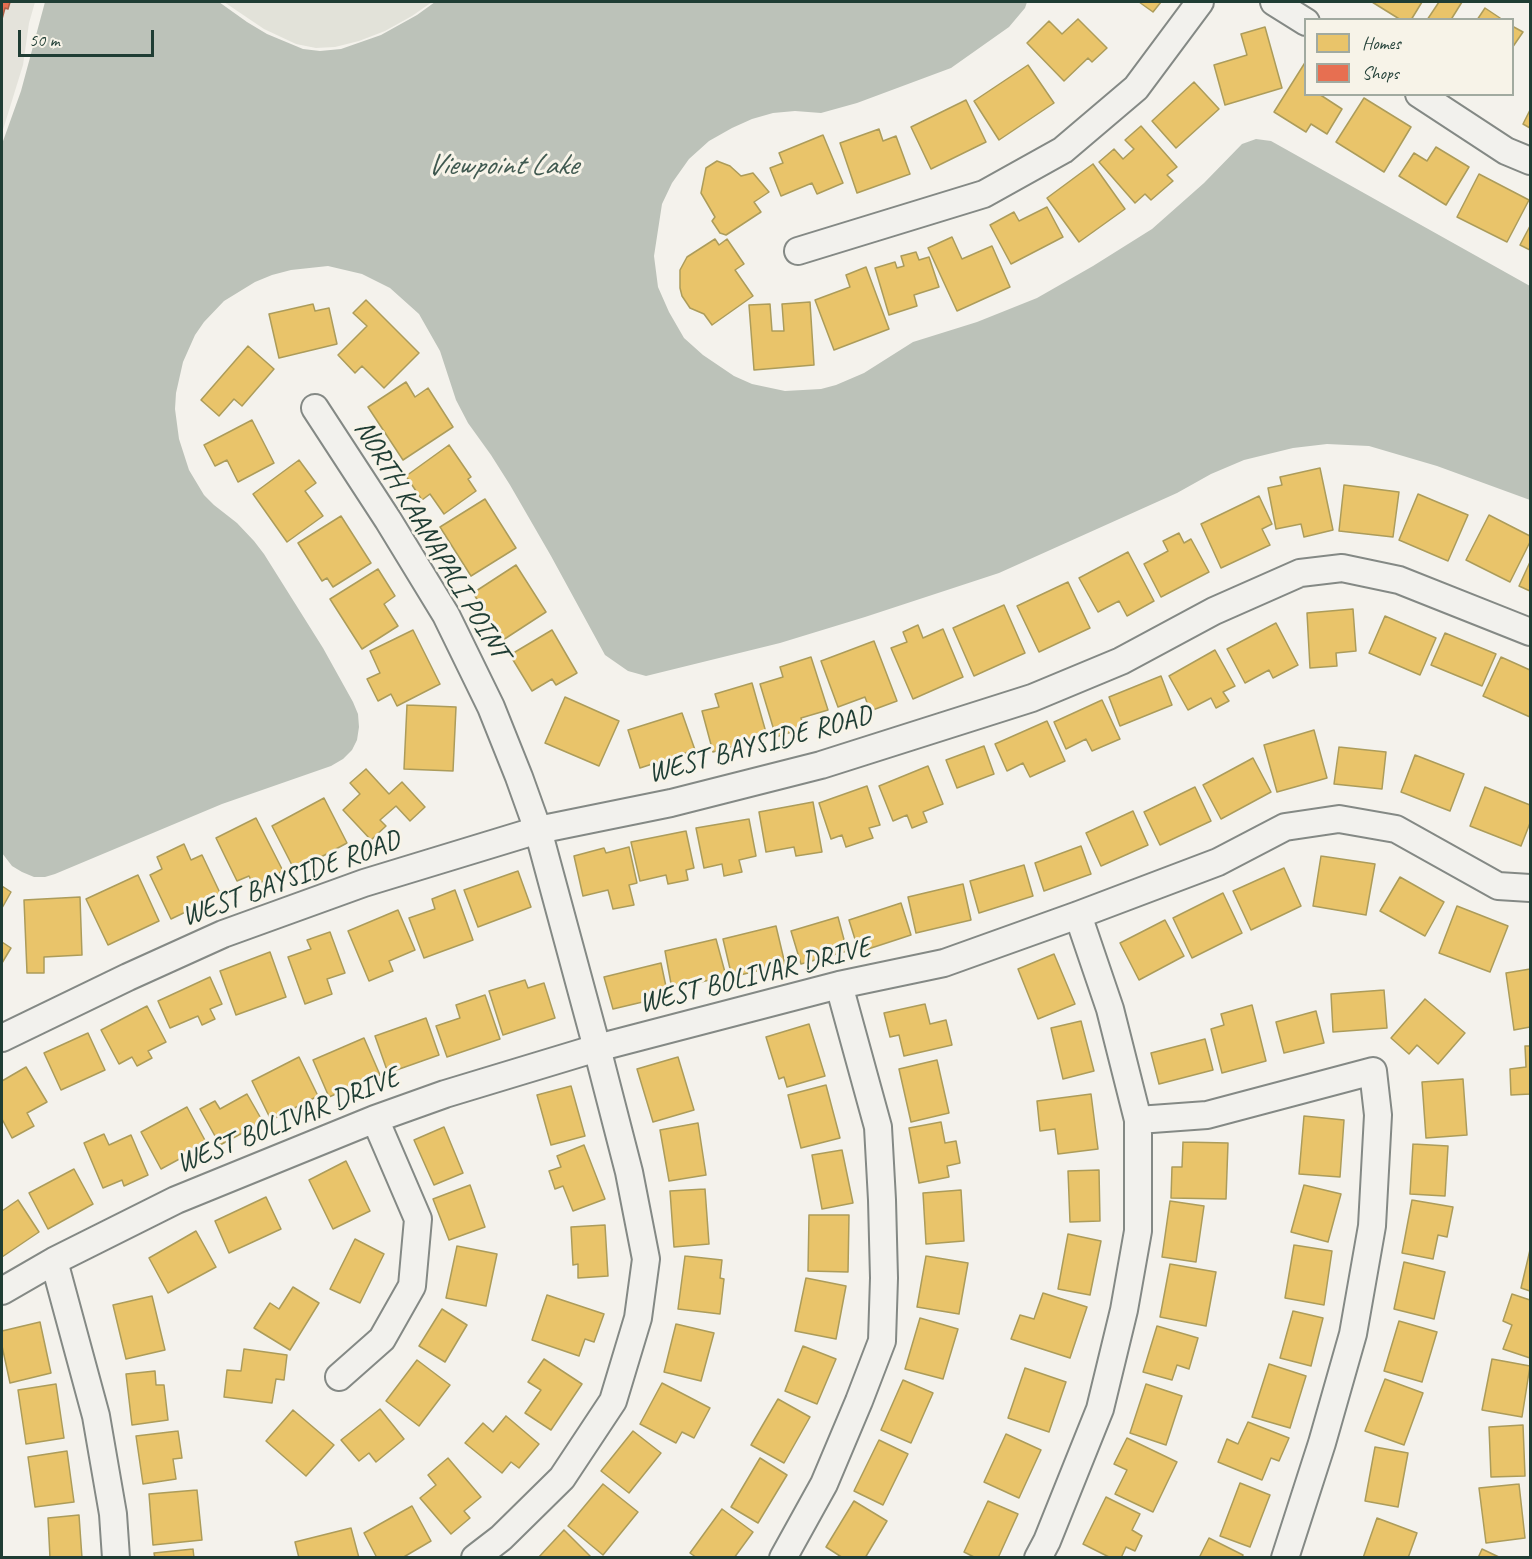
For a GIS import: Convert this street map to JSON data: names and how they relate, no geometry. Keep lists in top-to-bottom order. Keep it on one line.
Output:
{"streets":{"street":["NORTH KAANAPALI POINT","WEST BAYSIDE ROAD","WEST BOLIVAR DRIVE"]},"crossings":[["NORTH KAANAPALI POINT","WEST BAYSIDE ROAD"],["NORTH KAANAPALI POINT","WEST BOLIVAR DRIVE"]],"water":["Viewpoint Lake"],"legend":["Homes","Shops"],"scale_bar":"50 m"}
